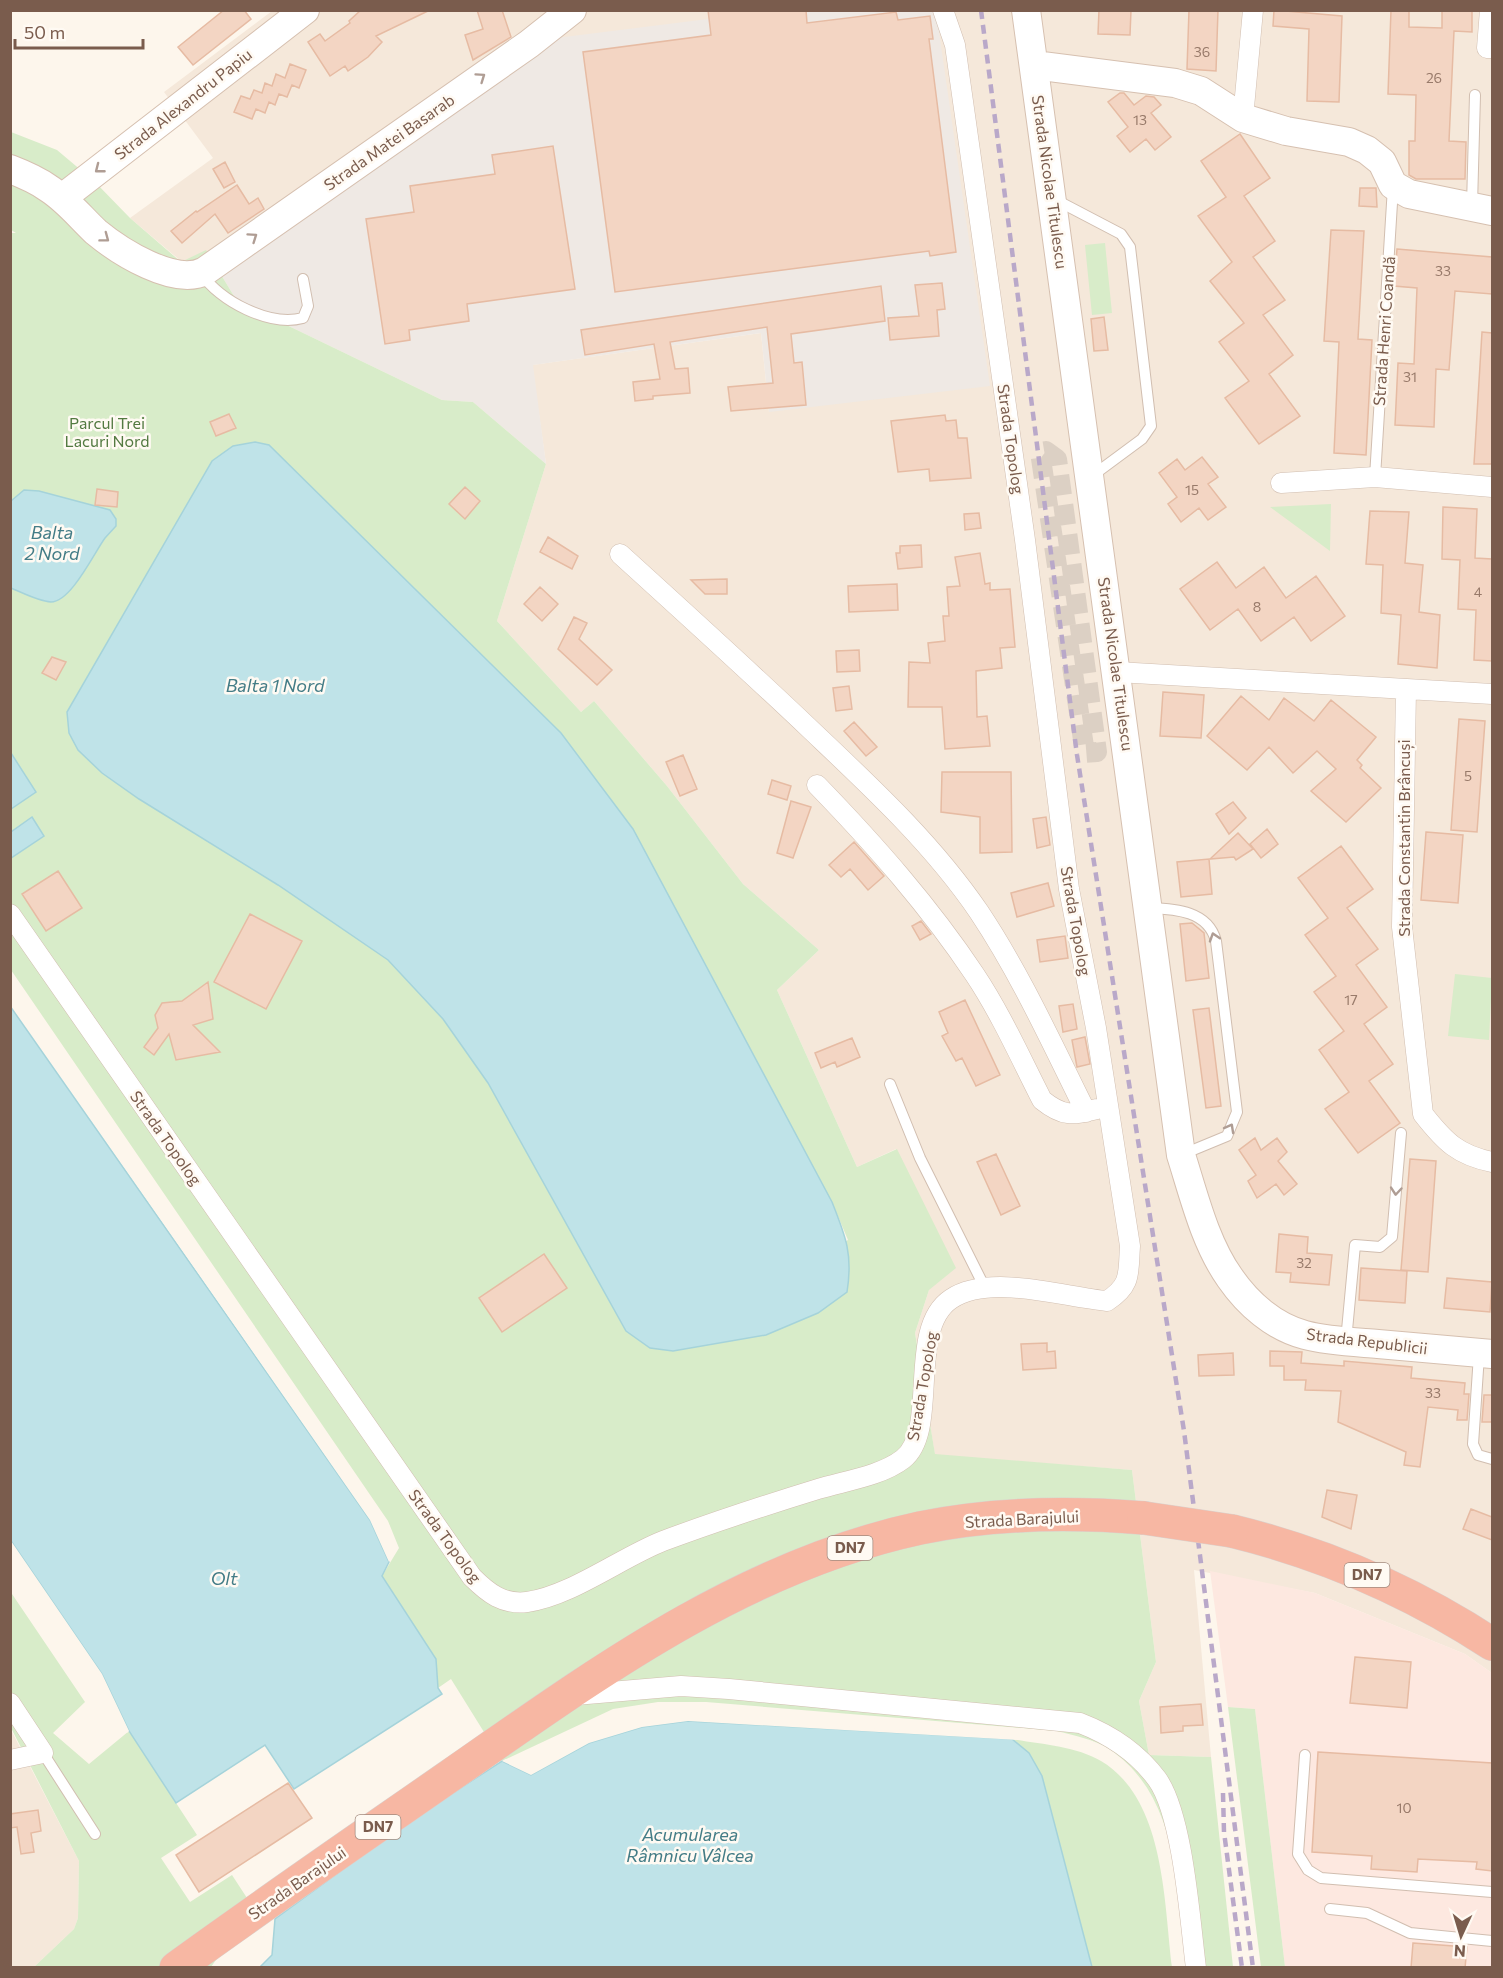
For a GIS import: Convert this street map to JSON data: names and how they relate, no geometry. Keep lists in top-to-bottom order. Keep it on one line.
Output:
{"streets":{"highway":["Strada Barajului","DN7"],"main road":["Strada Alexandru Papiu","Strada Matei Basarab","Strada Nicolae Titulescu","Strada Republicii"],"street":["Strada Topolog","Strada Constantin Brâncuși"],"lane":["Strada Henri Coandă"]},"crossings":[["Strada Nicolae Titulescu","Strada Republicii"]],"one_way":["Strada Alexandru Papiu","Strada Matei Basarab"],"water":["Balta 2 Nord","Balta 1 Nord","Olt","Acumularea Râmnicu Vâlcea"],"parks":["Parcul Trei Lacuri Nord"],"house_numbers":["36","26","13","33","31","15","4","8","5","17","32","33","10"],"scale_bar":"50 m","north":"bottom"}
